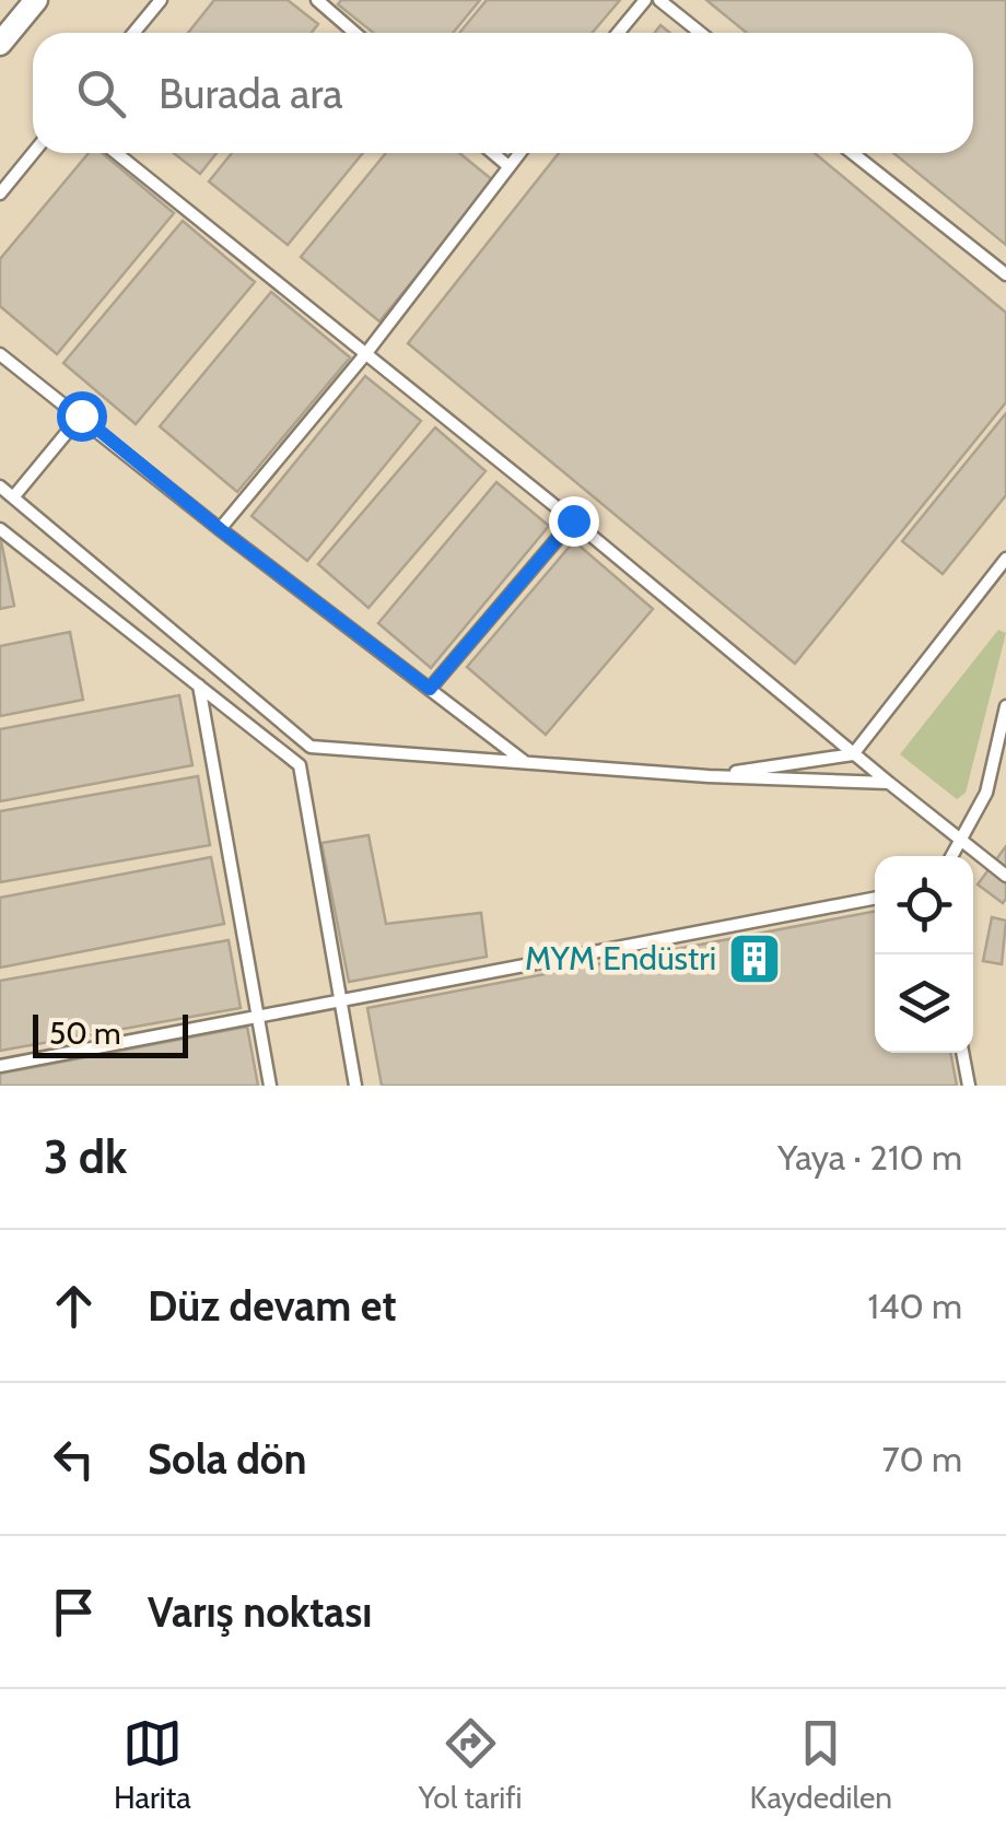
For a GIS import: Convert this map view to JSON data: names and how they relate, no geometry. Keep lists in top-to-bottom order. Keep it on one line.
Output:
{"places":{"building":["MYM Endüstri"]},"scale_bar":"50 m","page":{"search":"Burada ara","scale":"50 m","heading":["3 dk","Yaya · 210 m"],"list":[["Düz devam et","140 m"],["Sola dön","70 m"],"Varış noktası"],"nav":["Harita","Yol tarifi","Kaydedilen"]}}
